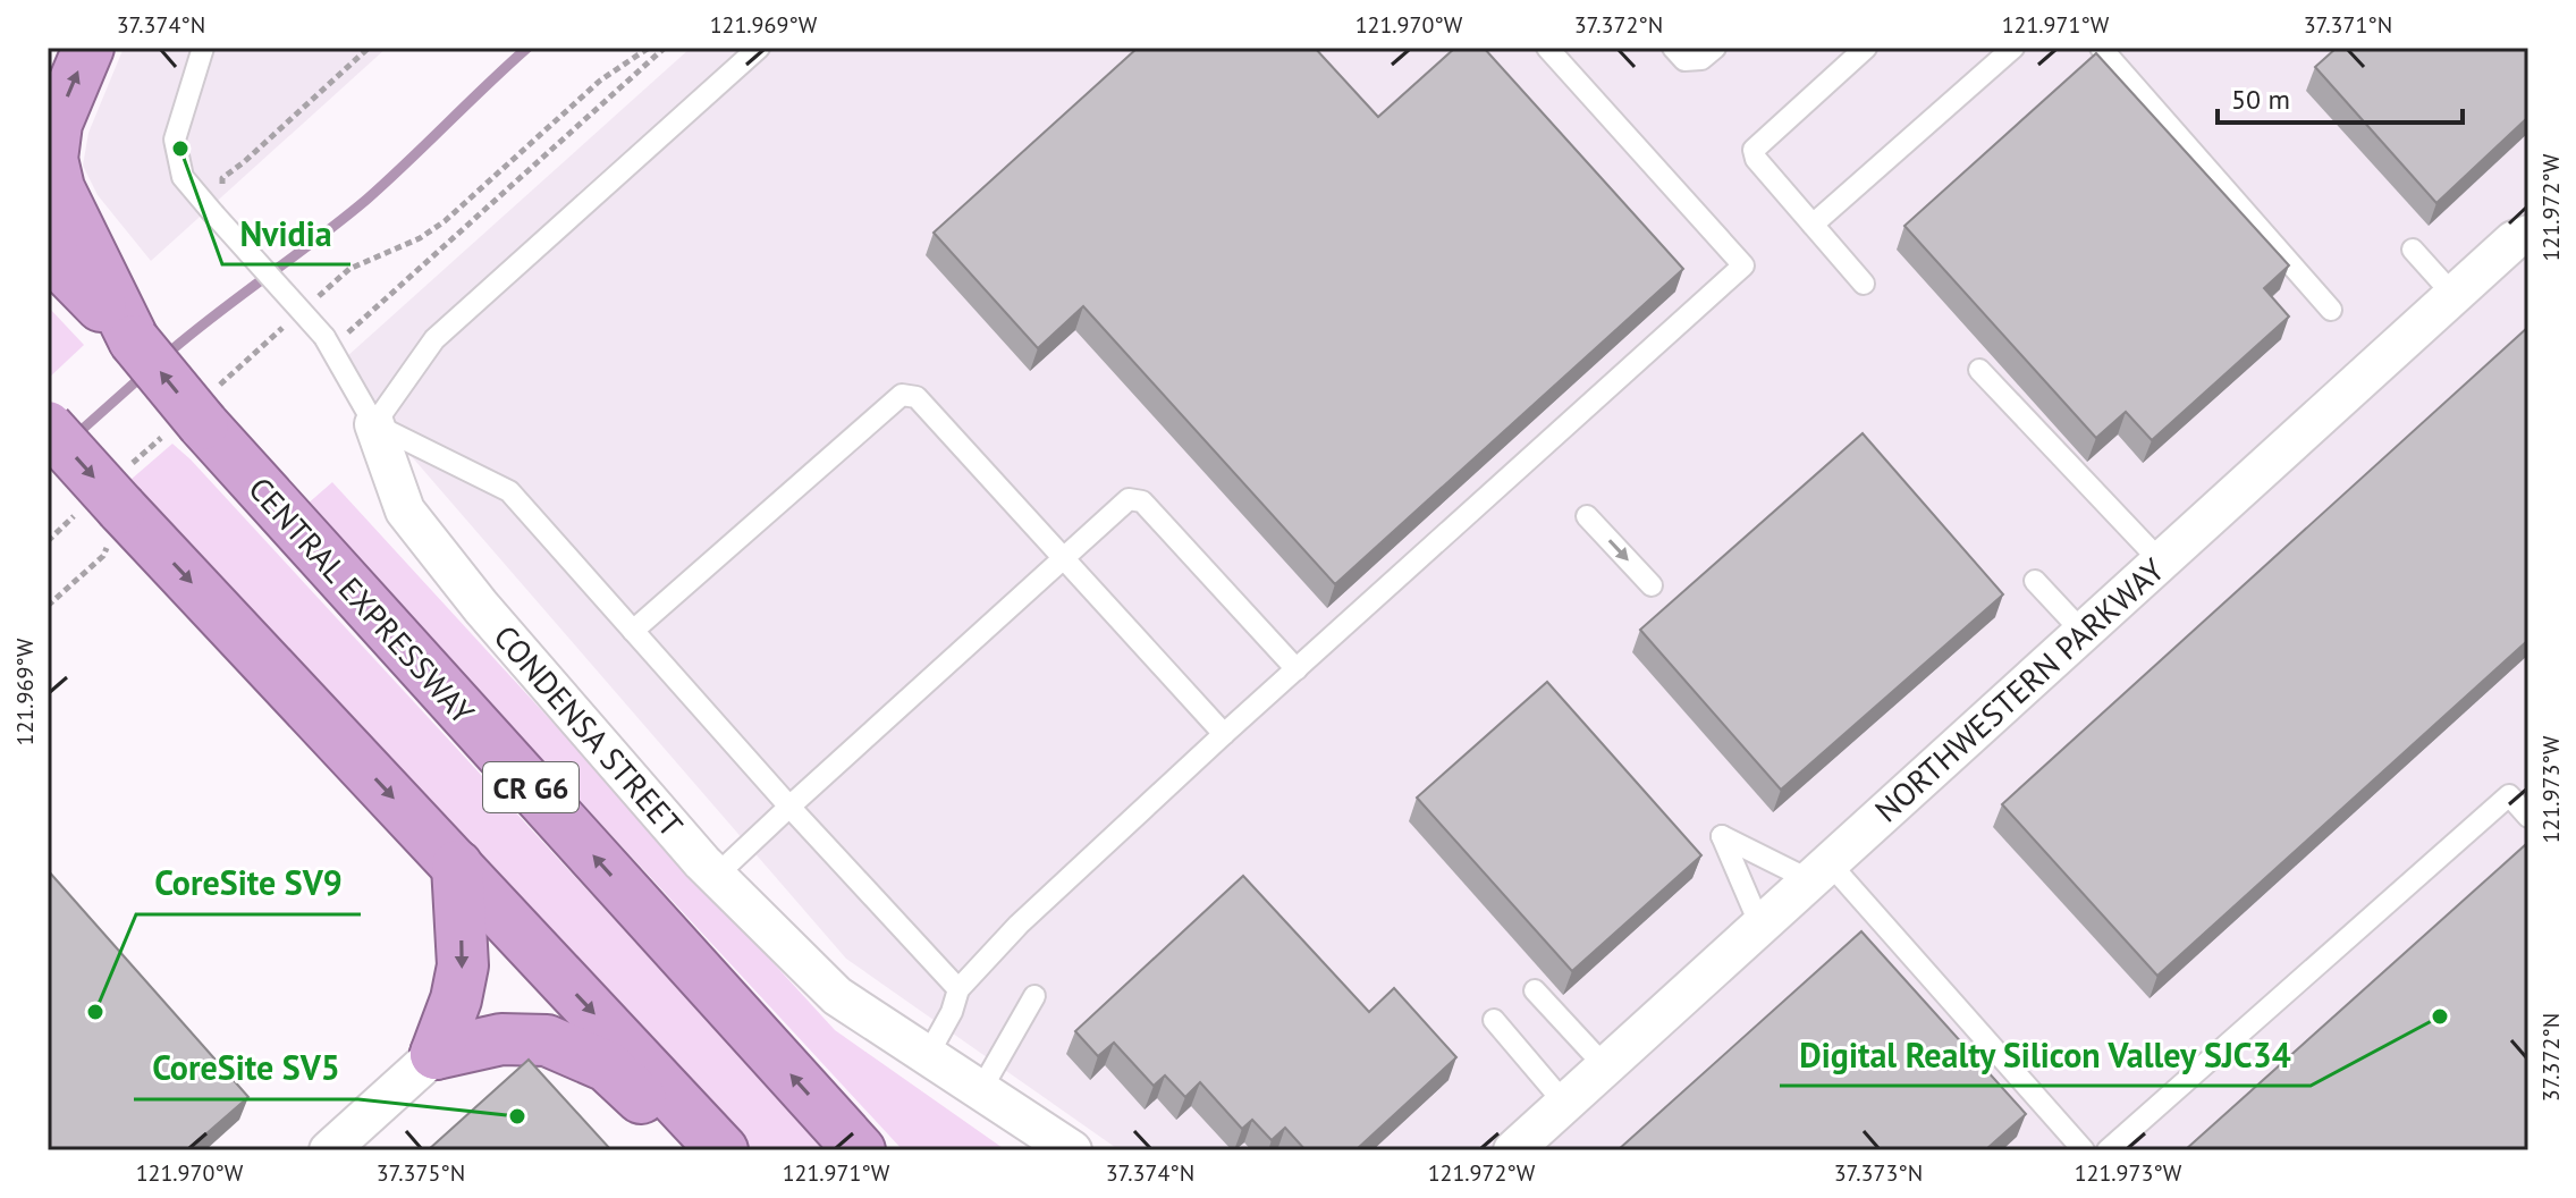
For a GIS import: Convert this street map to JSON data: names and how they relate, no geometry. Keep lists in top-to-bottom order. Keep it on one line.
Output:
{"streets":{"highway":["CENTRAL EXPRESSWAY","CR G6"],"street":["NORTHWESTERN PARKWAY","CONDENSA STREET"]},"places":["Nvidia","CoreSite SV9","Digital Realty Silicon Valley SJC34","CoreSite SV5"],"scale_bar":"50 m","coordinates":["37.374°N","121.969°W","121.970°W","37.372°N","121.971°W","37.371°N","121.972°W","121.973°W","37.375°N","37.373°N"]}
